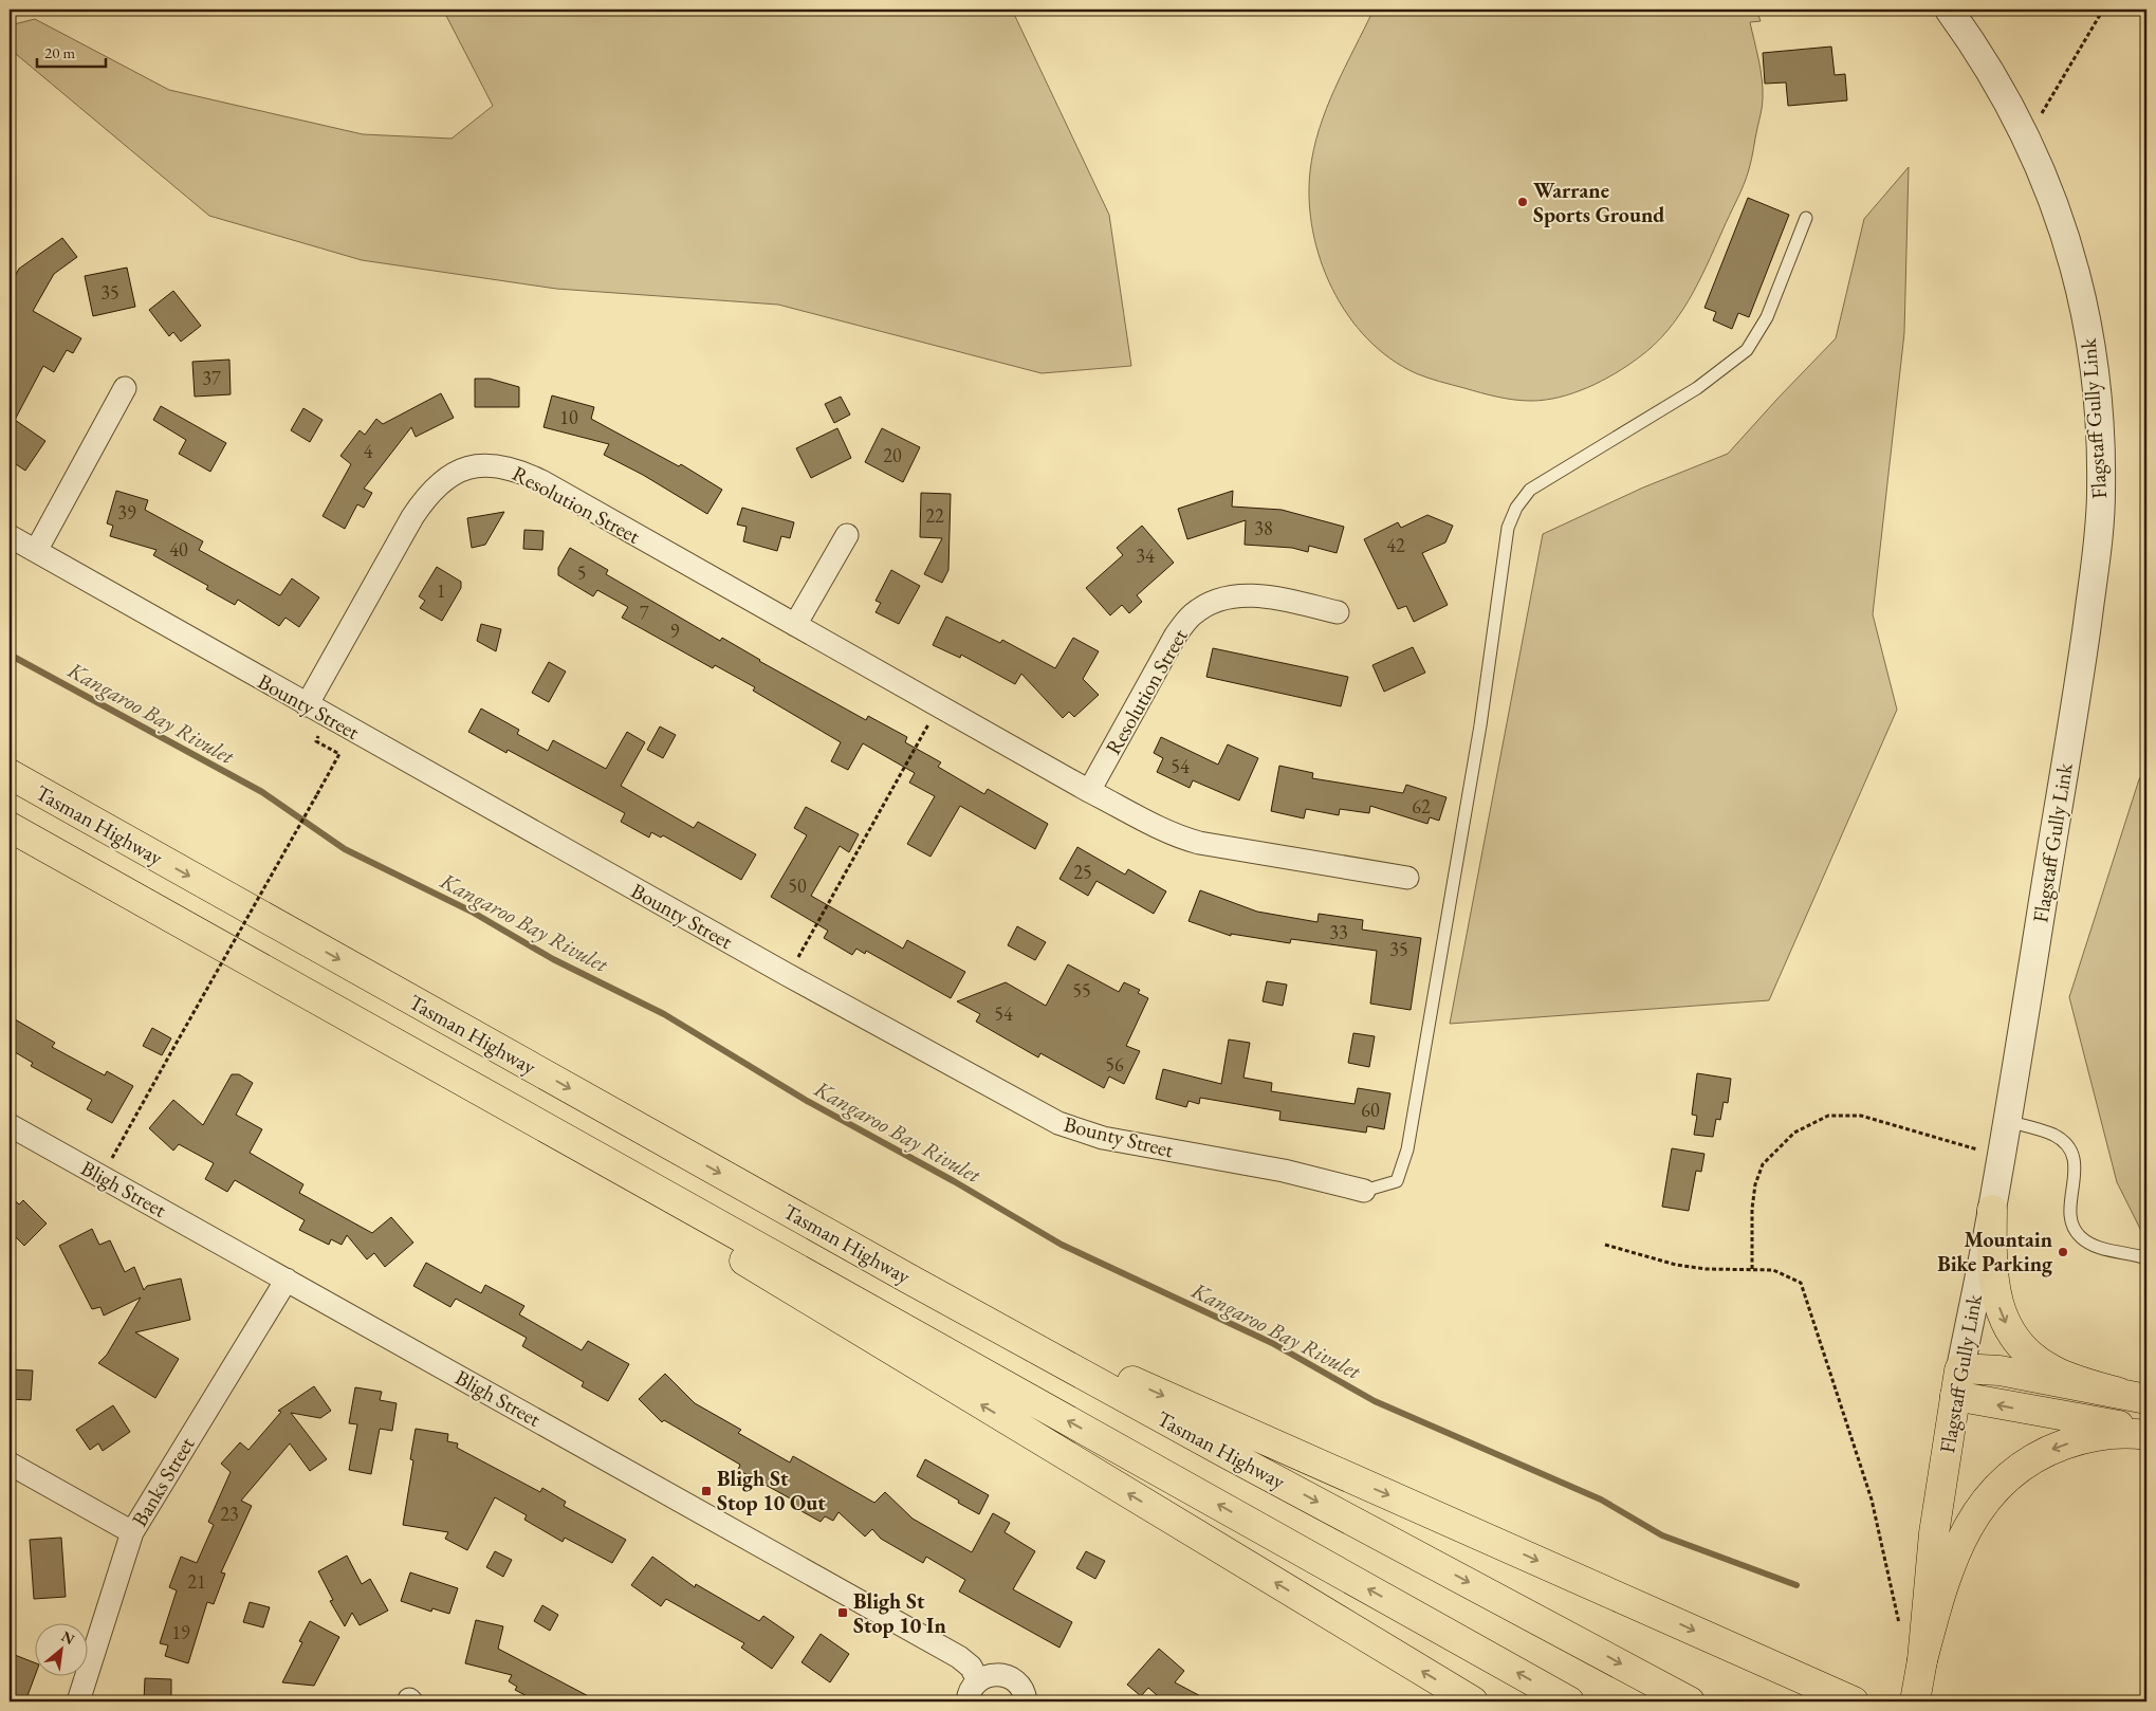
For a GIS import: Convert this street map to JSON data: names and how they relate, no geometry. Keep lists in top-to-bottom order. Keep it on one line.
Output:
{"streets":{"main road":["Flagstaff Gully Link","Tasman Highway"],"street":["Resolution Street","Bounty Street","Bligh Street","Banks Street"]},"crossings":[["Resolution Street","Bounty Street"],["Bligh Street","Banks Street"]],"water":["Kangaroo Bay Rivulet"],"places":{"other":["Warrane Sports Ground","Mountain Bike Parking"],"transit":["Bligh St Stop 10 Out","Bligh St Stop 10 In"]},"house_numbers":["35","37","10","4","20","39","22","38","42","40","34","5","1","7","9","54","62","25","50","33","35","55","54","56","60","23","21","19"],"scale_bar":"20 m","north":"top right"}
